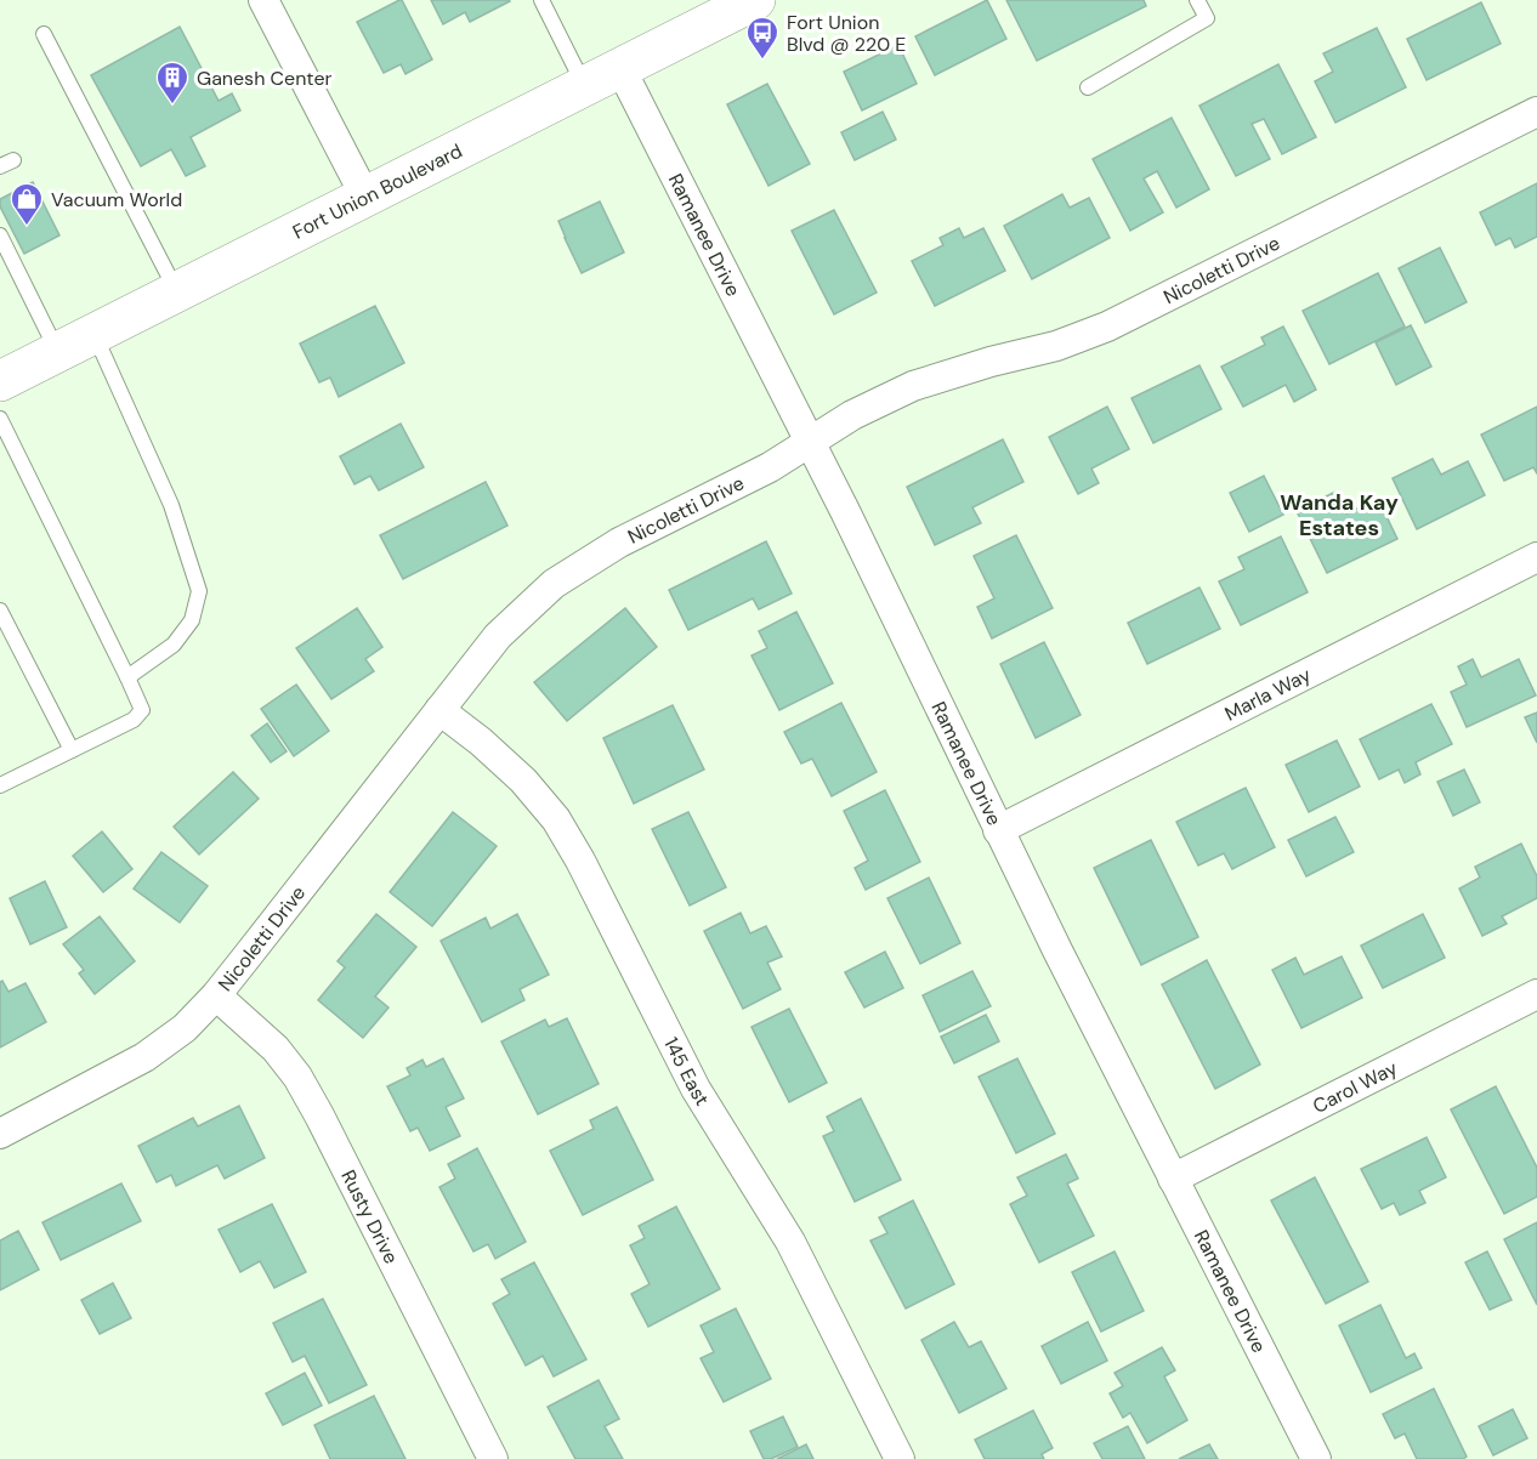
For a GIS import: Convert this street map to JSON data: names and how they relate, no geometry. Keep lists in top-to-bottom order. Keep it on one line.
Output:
{"streets":{"main road":["Fort Union Boulevard"],"street":["Ramanee Drive","Nicoletti Drive","Marla Way","145 East","Carol Way","Rusty Drive"]},"crossings":[["Fort Union Boulevard","Ramanee Drive"],["Ramanee Drive","Nicoletti Drive"],["Ramanee Drive","Marla Way"],["Ramanee Drive","Carol Way"],["Nicoletti Drive","145 East"],["Nicoletti Drive","Rusty Drive"]],"districts":["Wanda Kay Estates"],"places":{"bus stop":["Fort Union Blvd @ 220 E"],"building":["Ganesh Center"],"shop":["Vacuum World"]}}
